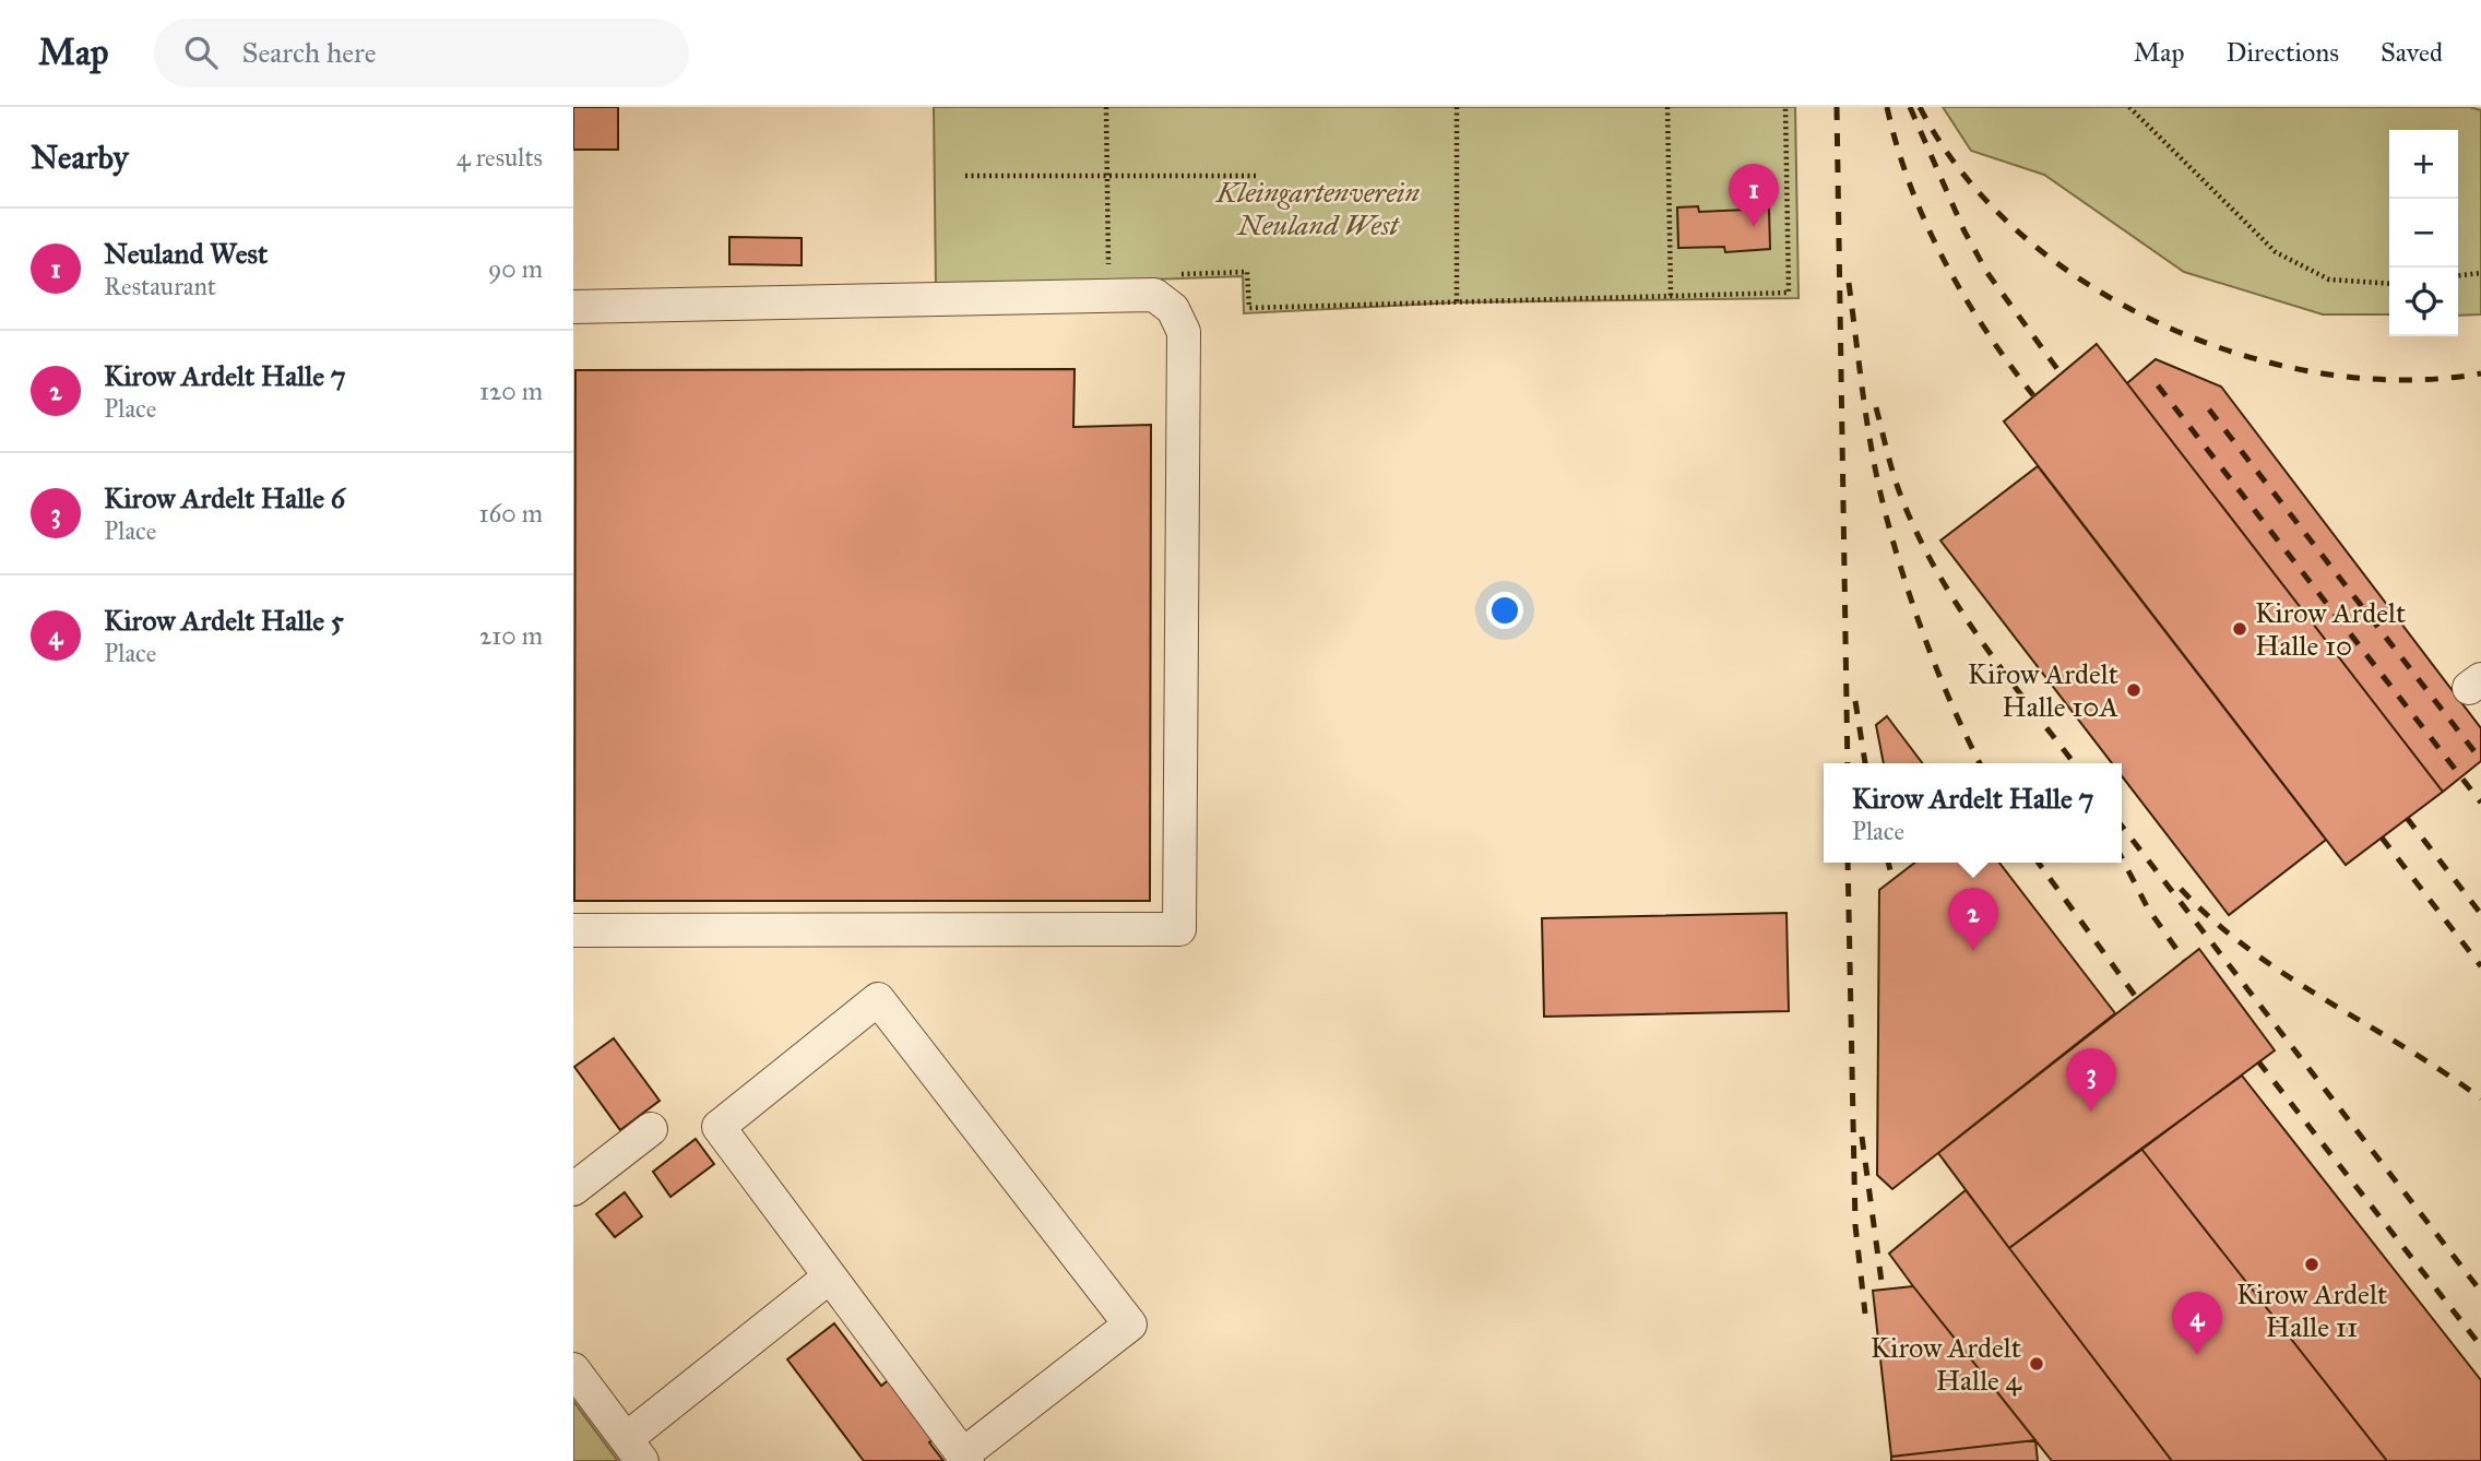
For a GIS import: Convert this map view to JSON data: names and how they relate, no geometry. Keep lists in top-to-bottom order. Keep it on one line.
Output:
{"parks":["Kleingartenverein Neuland West"],"places":["Kirow Ardelt Halle 10","Kirow Ardelt Halle 10A","Kirow Ardelt Halle 11","Kirow Ardelt Halle 4"],"page":{"header":"Map","search":"Search here","nav":["Map","Directions","Saved"],"heading":["Nearby","4 results"],"map_buttons":["+","−"],"pins":["1","2","3","4"],"list":[{"mark":"1","name":"Neuland West","note":"Restaurant","value":"90 m"},{"mark":"2","name":"Kirow Ardelt Halle 7","note":"Place","value":"120 m"},{"mark":"3","name":"Kirow Ardelt Halle 6","note":"Place","value":"160 m"},{"mark":"4","name":"Kirow Ardelt Halle 5","note":"Place","value":"210 m"}],"popup":["Kirow Ardelt Halle 7","Place"]}}
